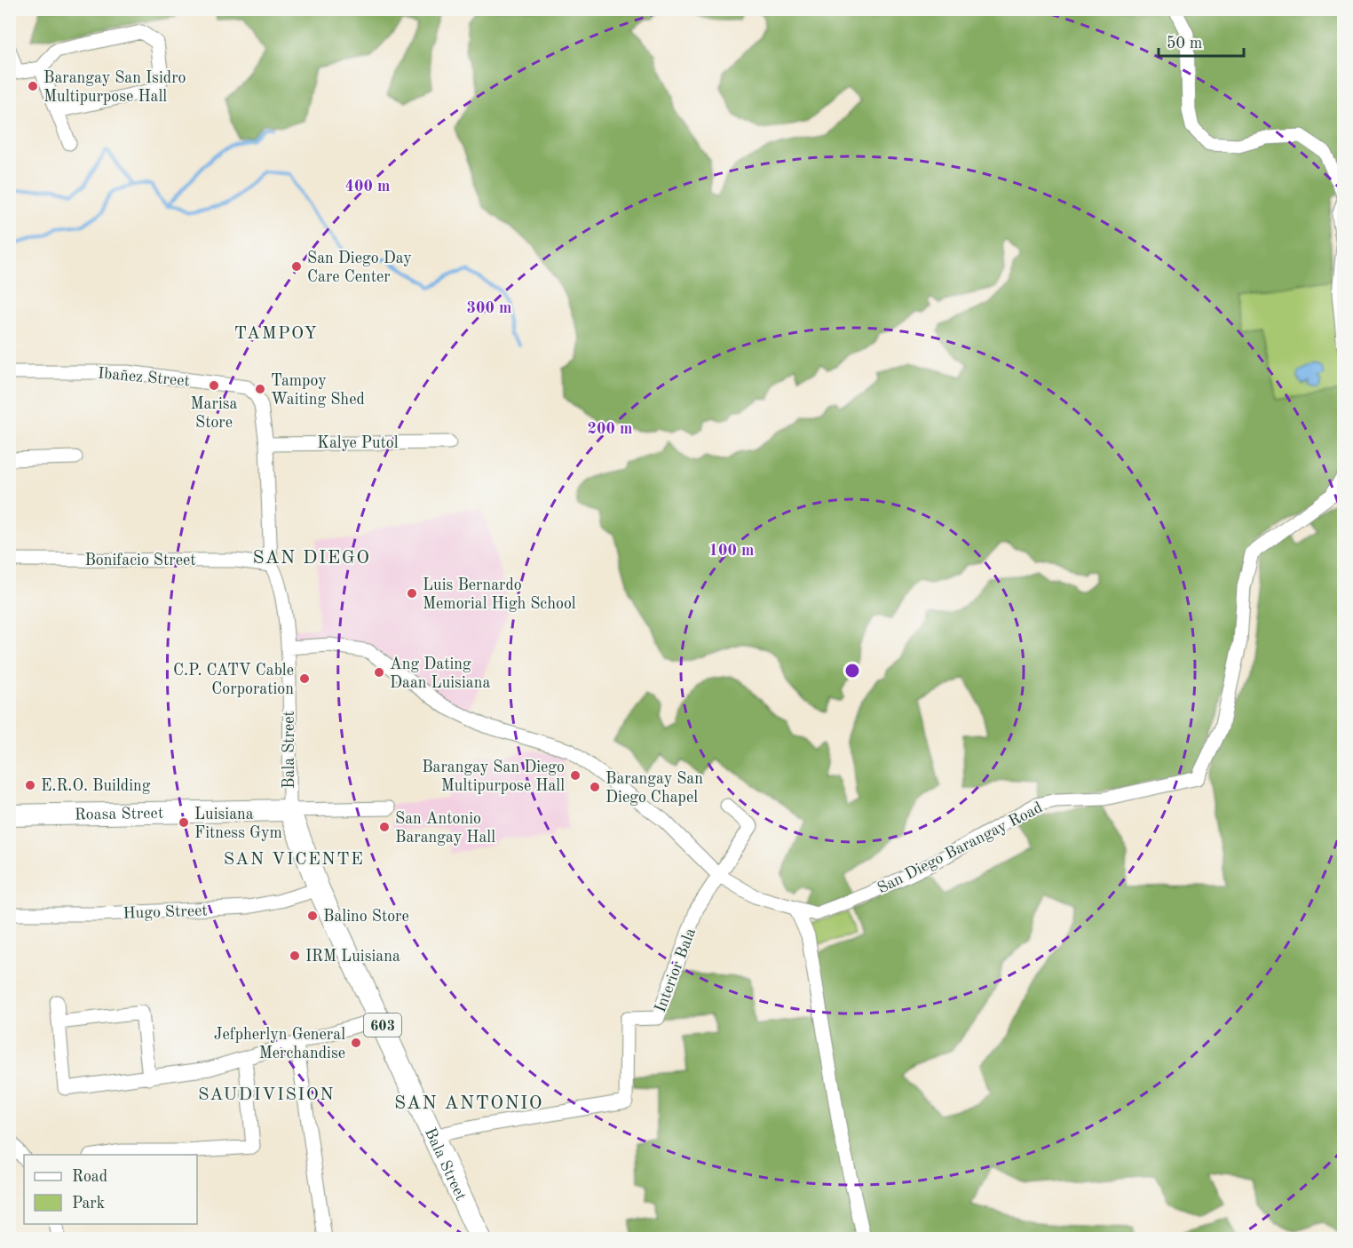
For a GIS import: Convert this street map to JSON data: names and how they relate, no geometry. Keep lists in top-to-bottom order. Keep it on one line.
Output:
{"streets":{"main road":["Bala Street","Roasa Street","603"],"street":["Ibañez Street","Kalye Putol","Bonifacio Street","San Diego Barangay Road","Hugo Street","Interior Bala"]},"crossings":[["Ibañez Street","Bala Street"],["Kalye Putol","Bala Street"],["Bonifacio Street","Bala Street"],["Bala Street","Roasa Street"],["Bala Street","San Diego Barangay Road"],["Bala Street","Hugo Street"],["Bala Street","Interior Bala"],["San Diego Barangay Road","Interior Bala"]],"districts":["TAMPOY","SAN DIEGO","SAN VICENTE","SAUDIVISION","SAN ANTONIO"],"places":["Barangay San Isidro Multipurpose Hall","San Diego Day Care Center","Marisa Store","Tampoy Waiting Shed","Luis Bernardo Memorial High School","Ang Dating Daan Luisiana","C.P. CATV Cable Corporation","Barangay San Diego Multipurpose Hall","E.R.O. Building","Barangay San Diego Chapel","Luisiana Fitness Gym","San Antonio Barangay Hall","Balino Store","IRM Luisiana","Jefpherlyn General Merchandise"],"legend":["Road","Park"],"scale_bar":"50 m","rings":["400 m","300 m","200 m","100 m"]}
